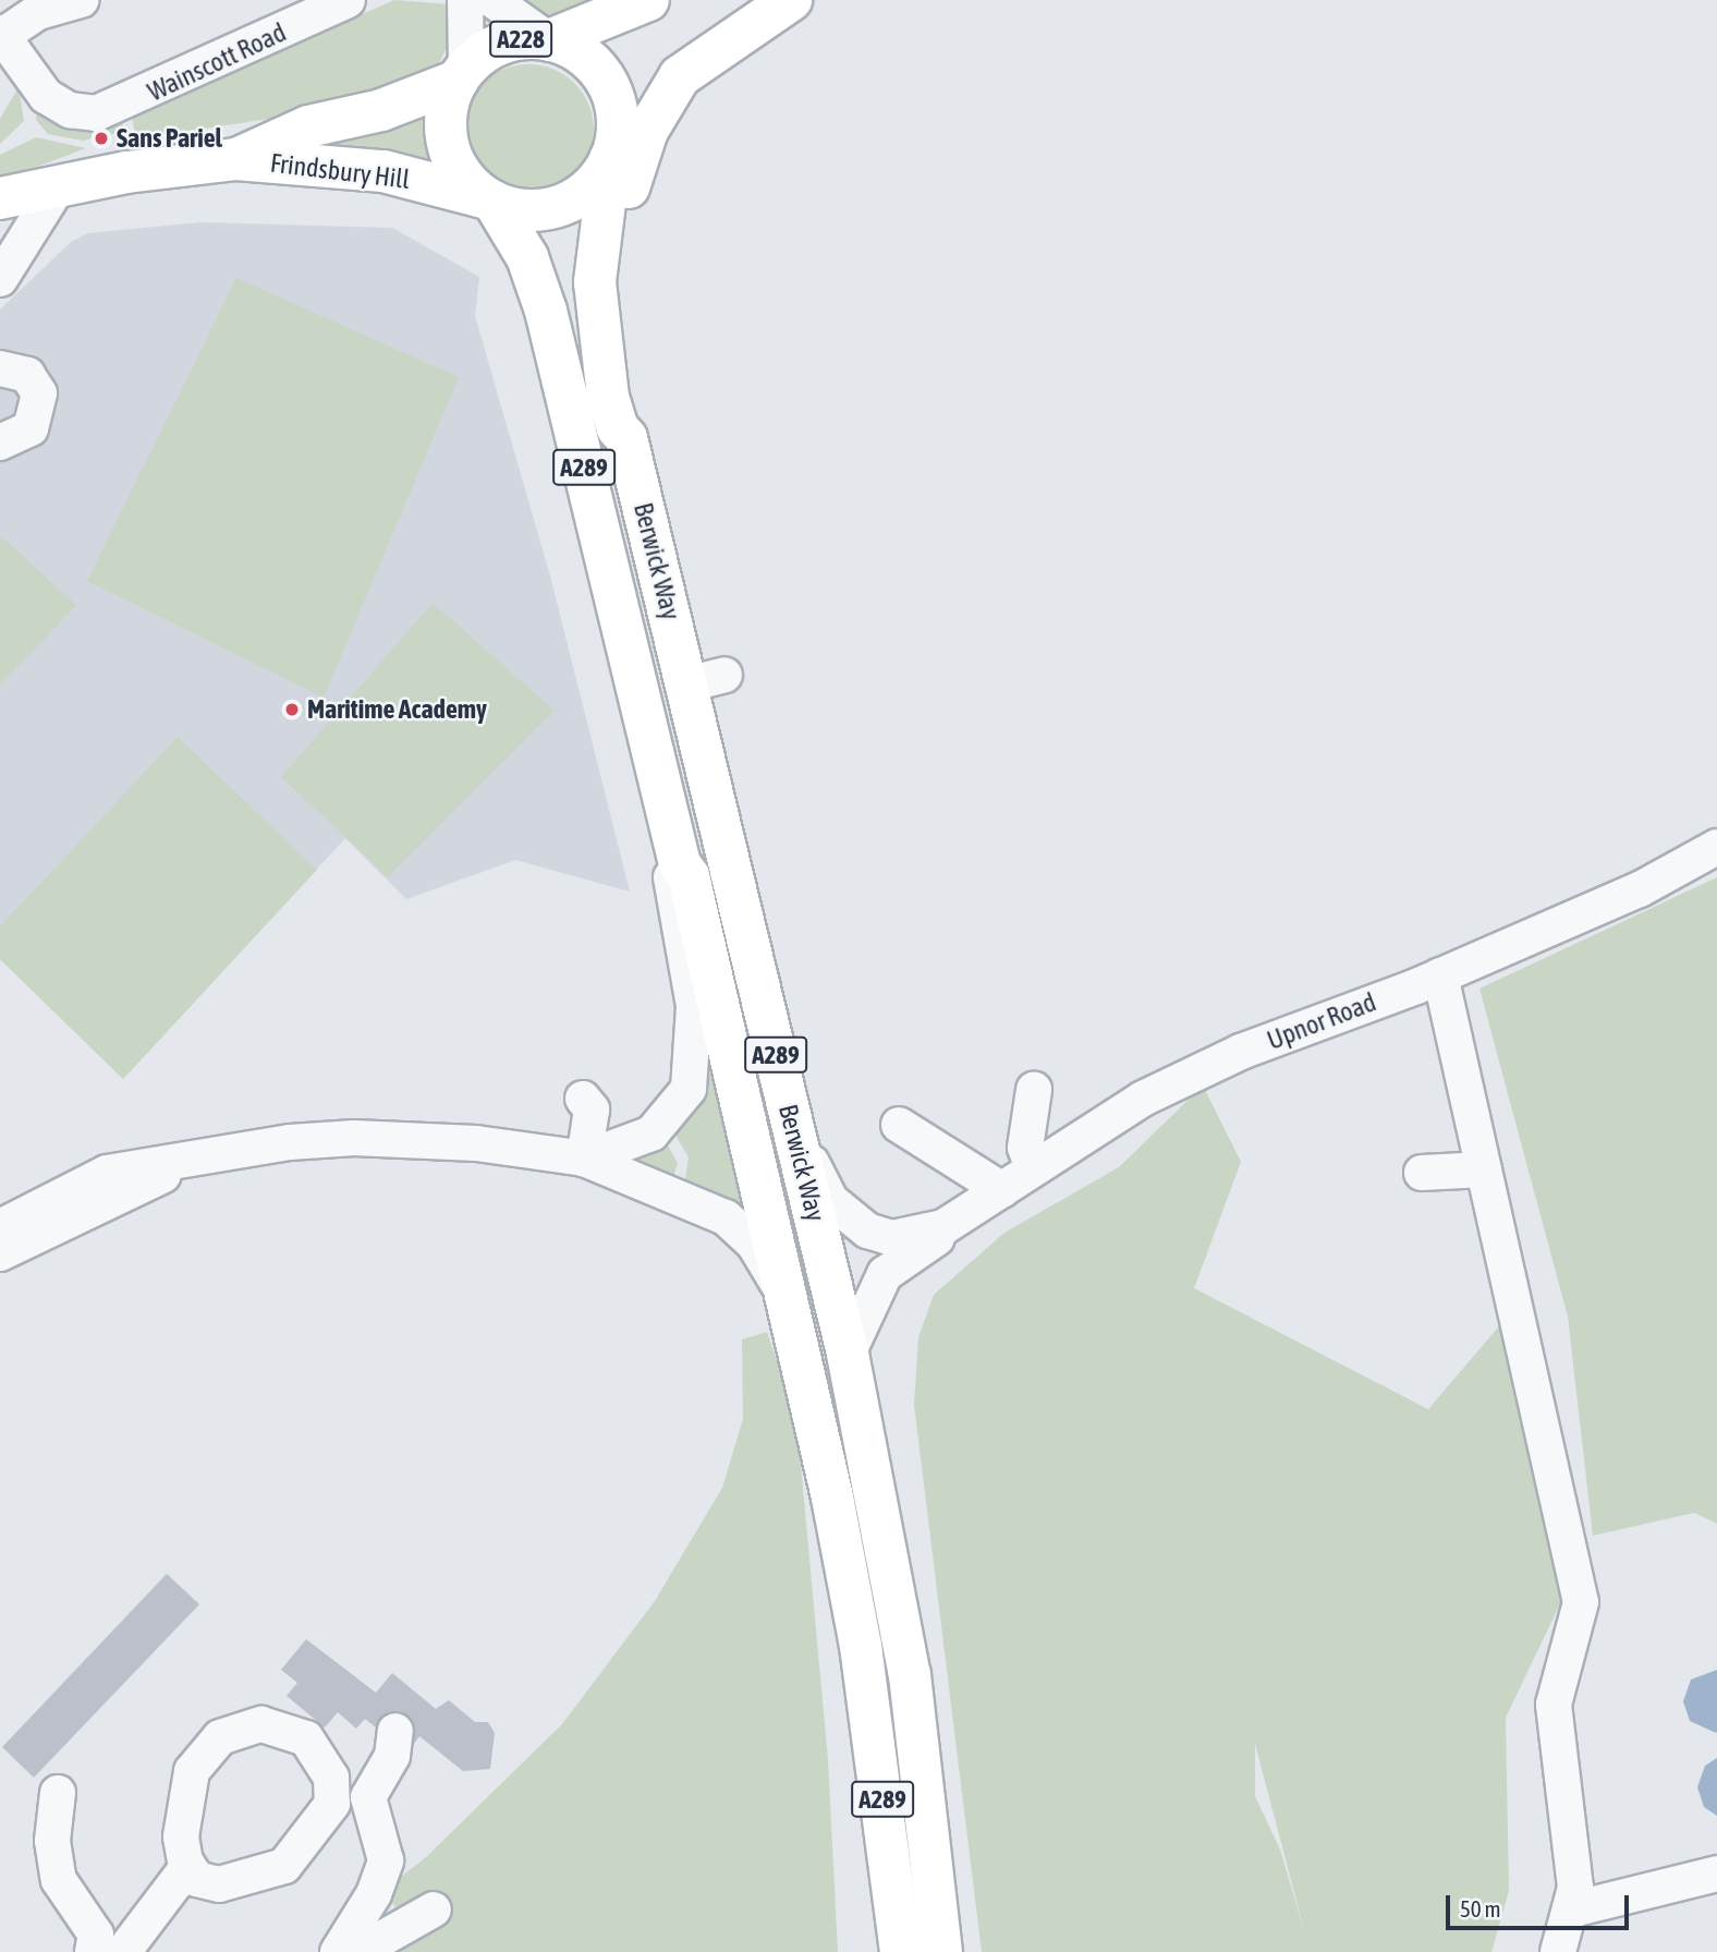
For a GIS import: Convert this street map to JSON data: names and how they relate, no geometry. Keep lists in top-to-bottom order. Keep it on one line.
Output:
{"streets":{"main road":["A228","Frindsbury Hill","A289","Berwick Way"],"street":["Wainscott Road","Upnor Road"]},"crossings":[["A228","Frindsbury Hill"],["A228","Berwick Way"],["Frindsbury Hill","Berwick Way"],["A289","Berwick Way"]],"places":["Sans Pariel","Maritime Academy"],"scale_bar":"50 m"}
